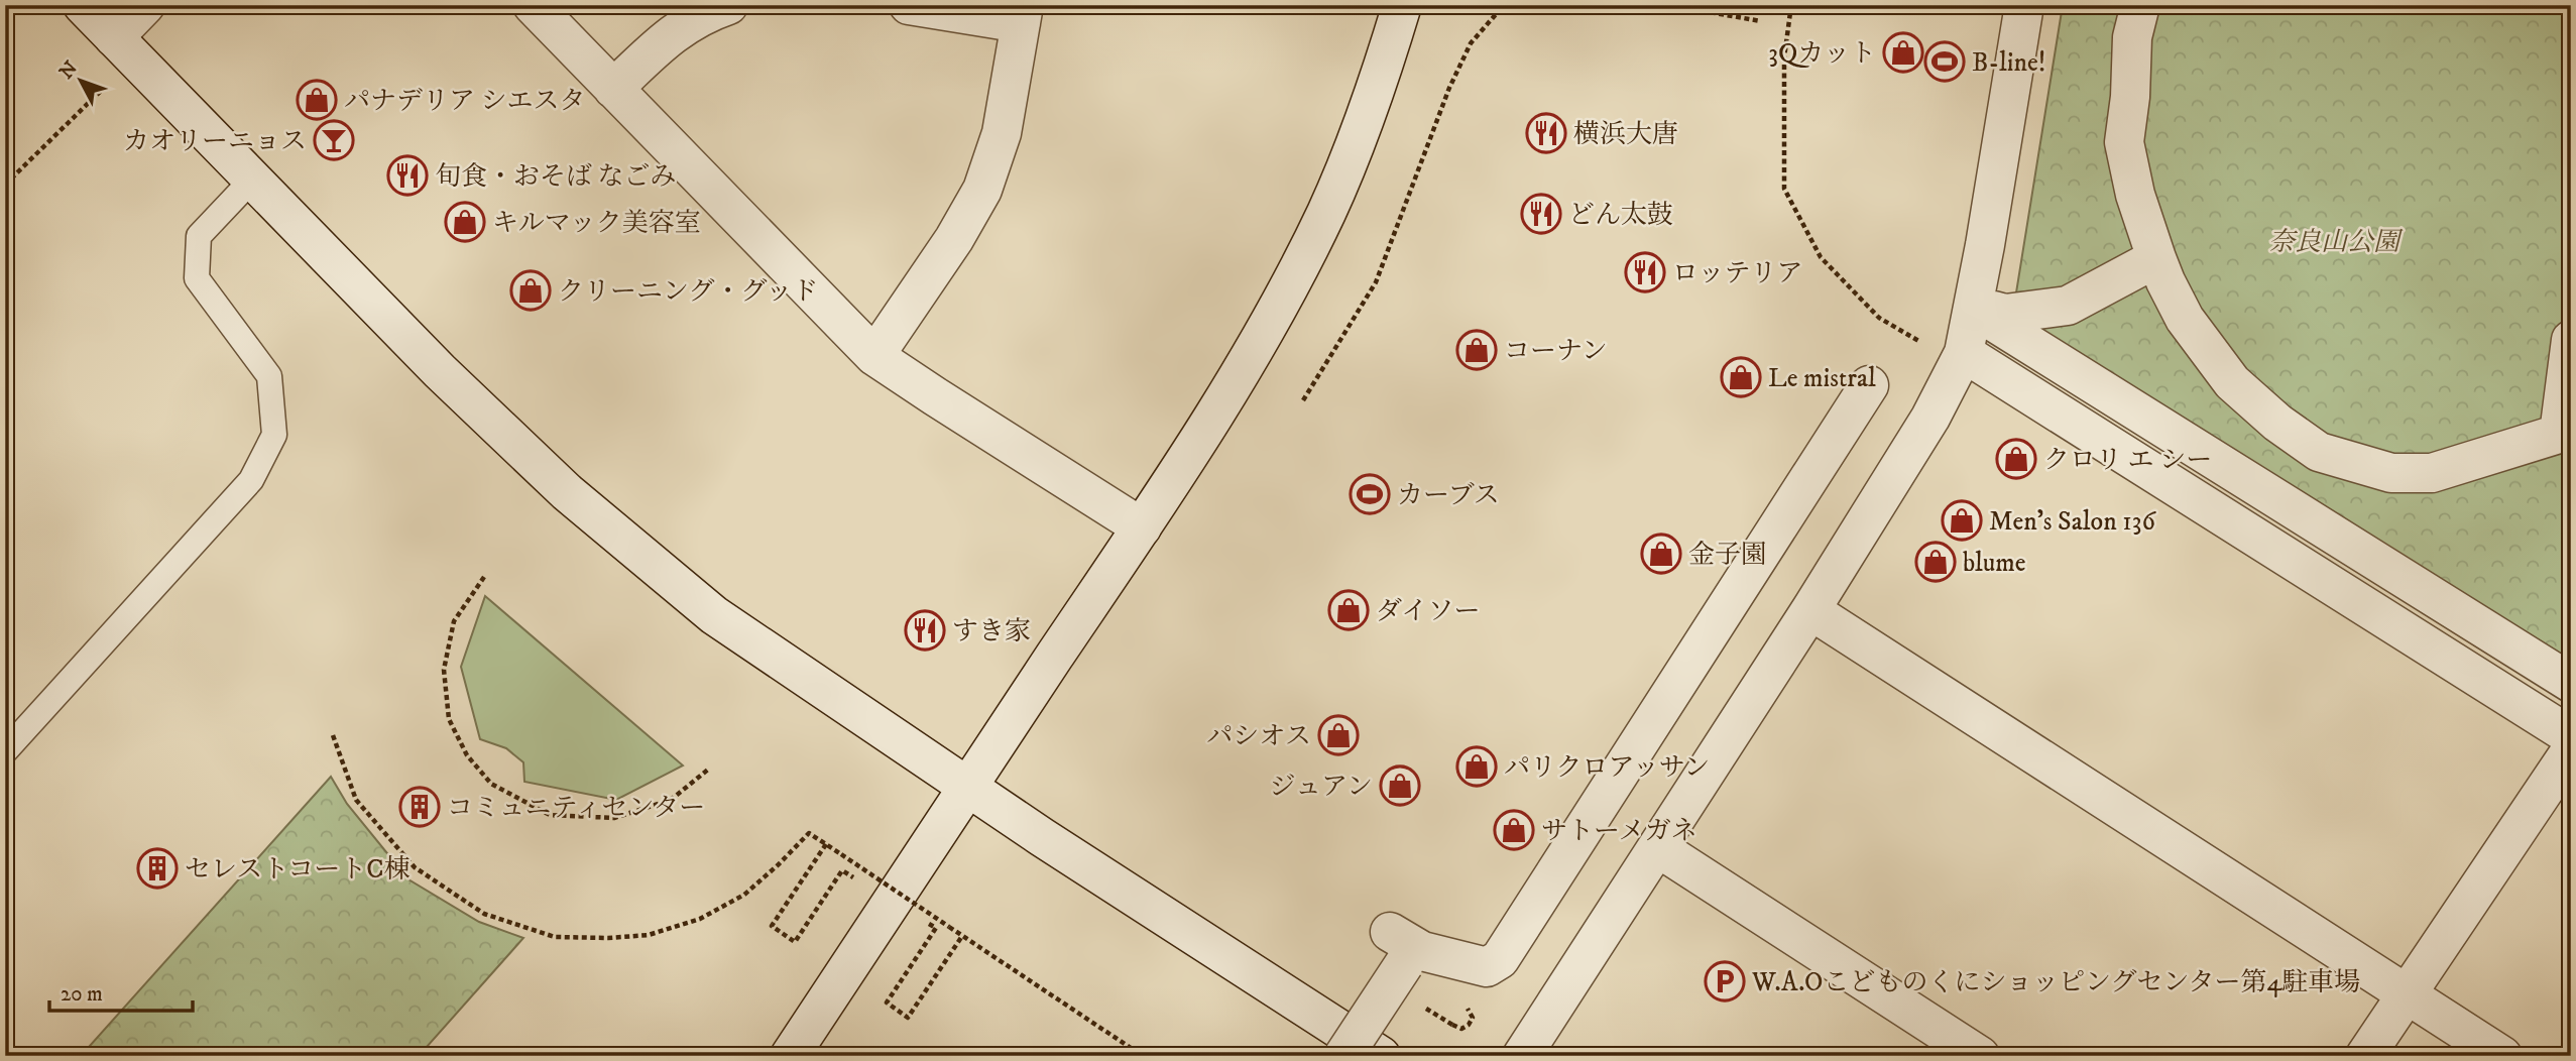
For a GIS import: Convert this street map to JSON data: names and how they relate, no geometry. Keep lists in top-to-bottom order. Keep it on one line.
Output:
{"parks":["奈良山公園"],"places":{"shop":["3Qカット","パナデリア シエスタ","キルマック美容室","クリーニング・グッド","コーナン","Le mistral","クロリ エ シー","Men's Salon 136","金子園","blume","ダイソー","パシオス","パリクロアッサン","ジュアン","サトーメガネ"],"sports":["B-line!","カーブス"],"restaurant":["横浜大唐","旬食・おそば なごみ","どん太鼓","ロッテリア","すき家"],"bar":["カオリーニョス"],"building":["コミュニティセンター","セレストコートC棟"],"parking":["W.A.Oこどものくにショッピングセンター第4駐車場"]},"scale_bar":"20 m","north":"top left"}
